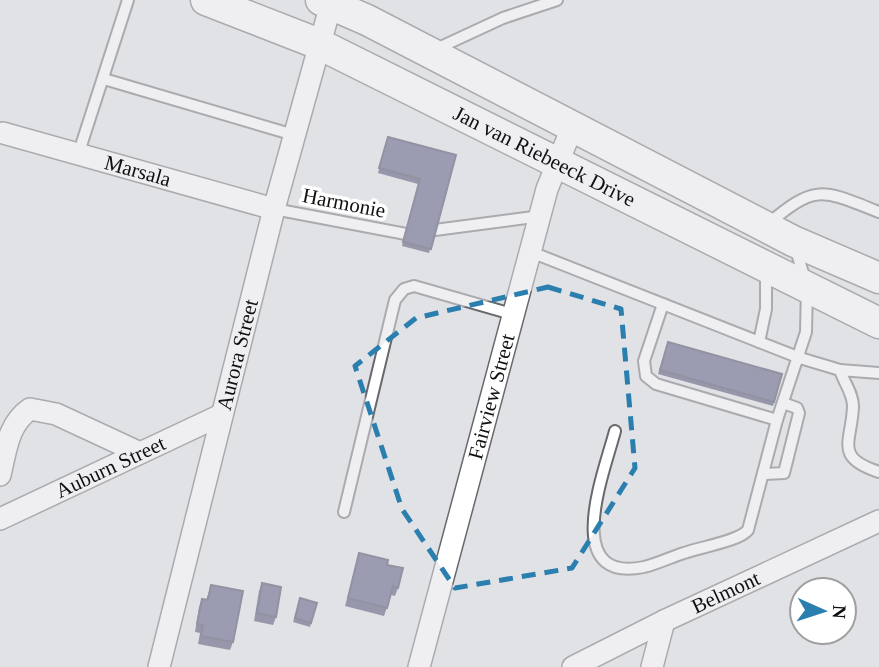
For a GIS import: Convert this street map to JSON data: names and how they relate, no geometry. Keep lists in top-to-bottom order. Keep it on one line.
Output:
{"streets":{"main road":["Jan van Riebeeck Drive"],"street":["Marsala","Aurora Street","Fairview Street","Auburn Street","Belmont"],"lane":["Harmonie"]},"crossings":[["Jan van Riebeeck Drive","Aurora Street"],["Jan van Riebeeck Drive","Fairview Street"],["Marsala","Harmonie"],["Marsala","Aurora Street"],["Harmonie","Aurora Street"],["Aurora Street","Auburn Street"]],"north":"right"}
